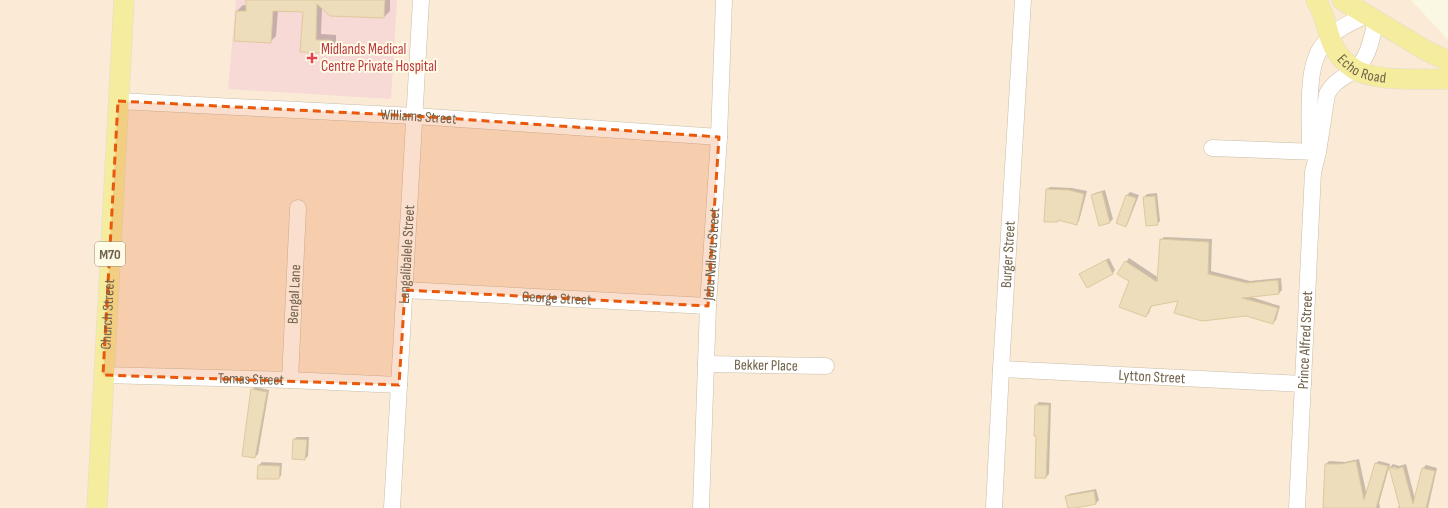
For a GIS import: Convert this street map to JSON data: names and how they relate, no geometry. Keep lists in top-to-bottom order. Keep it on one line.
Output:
{"streets":{"main road":["Echo Road","M70","Church Street"],"street":["Williams Street","Langalibalele Street","Jabu Ndlovu Street","Burger Street","Bengal Lane","George Street","Prince Alfred Street","Bekker Place","Lytton Street","Tomas Street"]},"crossings":[["Echo Road","Prince Alfred Street"],["Williams Street","Langalibalele Street"],["Williams Street","Jabu Ndlovu Street"],["Williams Street","Church Street"],["Langalibalele Street","George Street"],["Langalibalele Street","Tomas Street"],["Jabu Ndlovu Street","George Street"],["Jabu Ndlovu Street","Bekker Place"],["Burger Street","Lytton Street"],["Bengal Lane","Tomas Street"],["Church Street","Tomas Street"],["Prince Alfred Street","Lytton Street"]],"places":{"health":["Midlands Medical Centre Private Hospital"]}}
